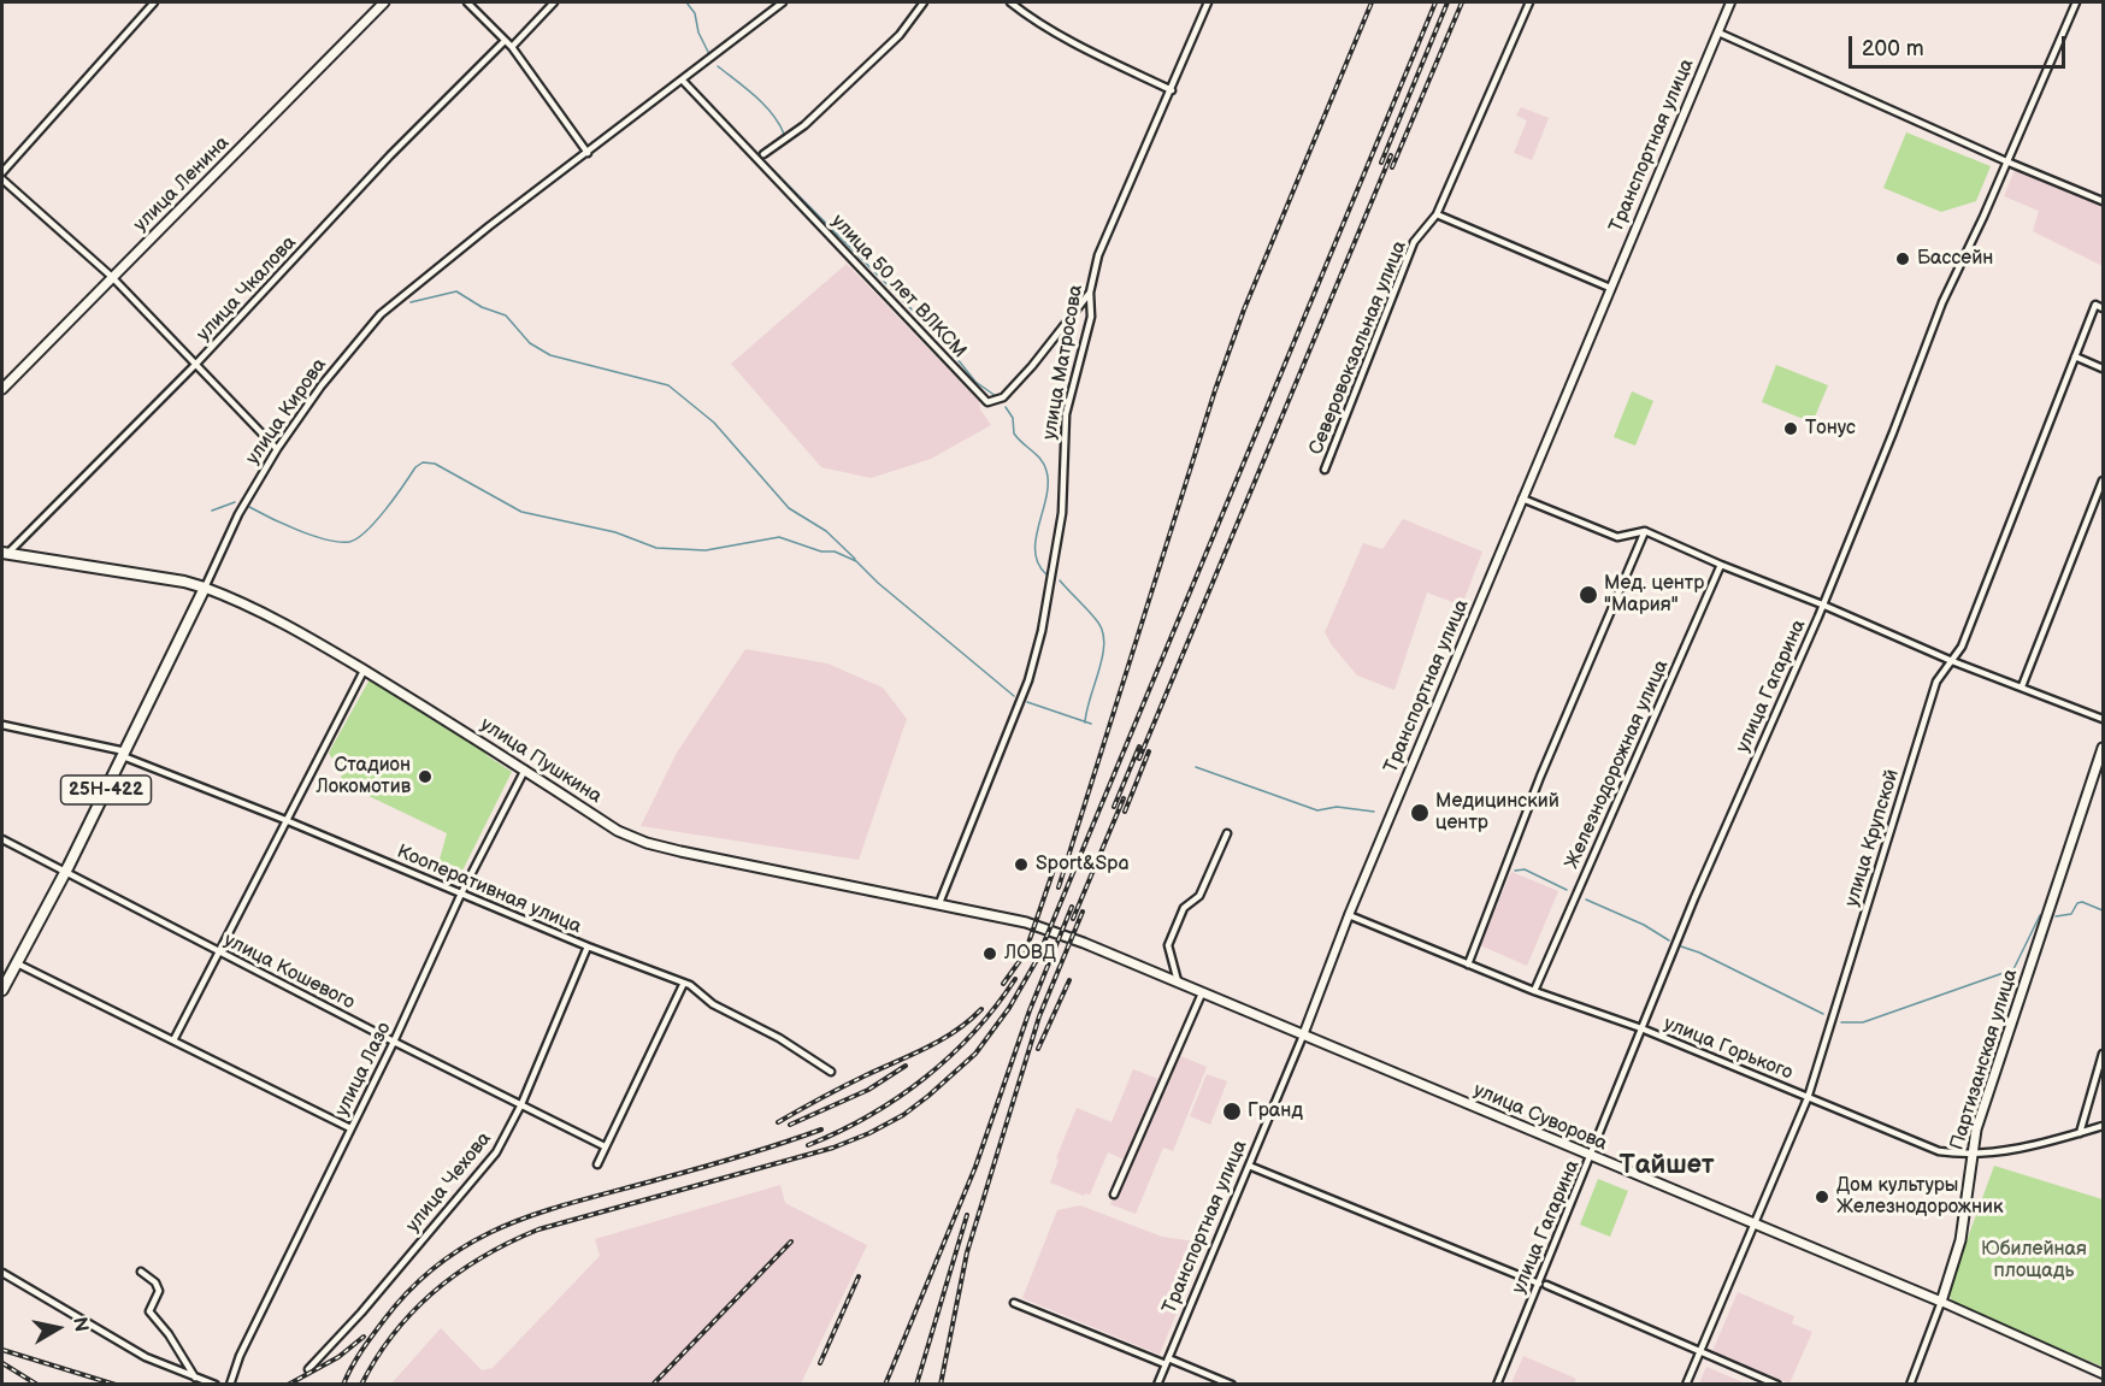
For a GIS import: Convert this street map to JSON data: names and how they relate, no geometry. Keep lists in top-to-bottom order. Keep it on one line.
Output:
{"streets":{"main road":["улица Ленина","улица Кирова","улица Пушкина","25Н-422","Партизанская улица","улица Суворова"],"street":["Транспортная улица","улица 50 лет ВЛКСМ","улица Чкалова","Северовокзальная улица","улица Матросова","улица Гагарина","Железнодорожная улица","улица Крупской","Кооперативная улица","улица Кошевого","улица Горького","улица Лазо","улица Чехова"]},"crossings":[["Транспортная улица","улица Горького"],["Транспортная улица","улица Суворова"],["улица 50 лет ВЛКСМ","улица Матросова"],["улица 50 лет ВЛКСМ","улица Кирова"],["улица Чкалова","улица Пушкина"],["улица Матросова","улица Пушкина"],["улица Кирова","улица Пушкина"],["улица Кирова","Кооперативная улица"],["улица Кирова","улица Кошевого"],["улица Гагарина","улица Горького"],["улица Гагарина","улица Суворова"],["улица Пушкина","улица Лазо"],["улица Пушкина","улица Суворова"],["Железнодорожная улица","улица Горького"],["улица Крупской","улица Горького"],["улица Крупской","улица Суворова"],["Кооперативная улица","улица Лазо"],["Кооперативная улица","улица Чехова"],["улица Кошевого","улица Лазо"],["улица Кошевого","улица Чехова"],["улица Горького","Партизанская улица"],["Партизанская улица","улица Суворова"]],"districts":["Тайшет"],"parks":["Юбилейная площадь"],"places":["Бассейн","Тонус","Мед. центр \"Мария\"","Стадион Локомотив","Медицинский центр","Sport&Spa","ЛОВД","Гранд","Дом культуры Железнодорожник"],"scale_bar":"200 m","north":"right"}
